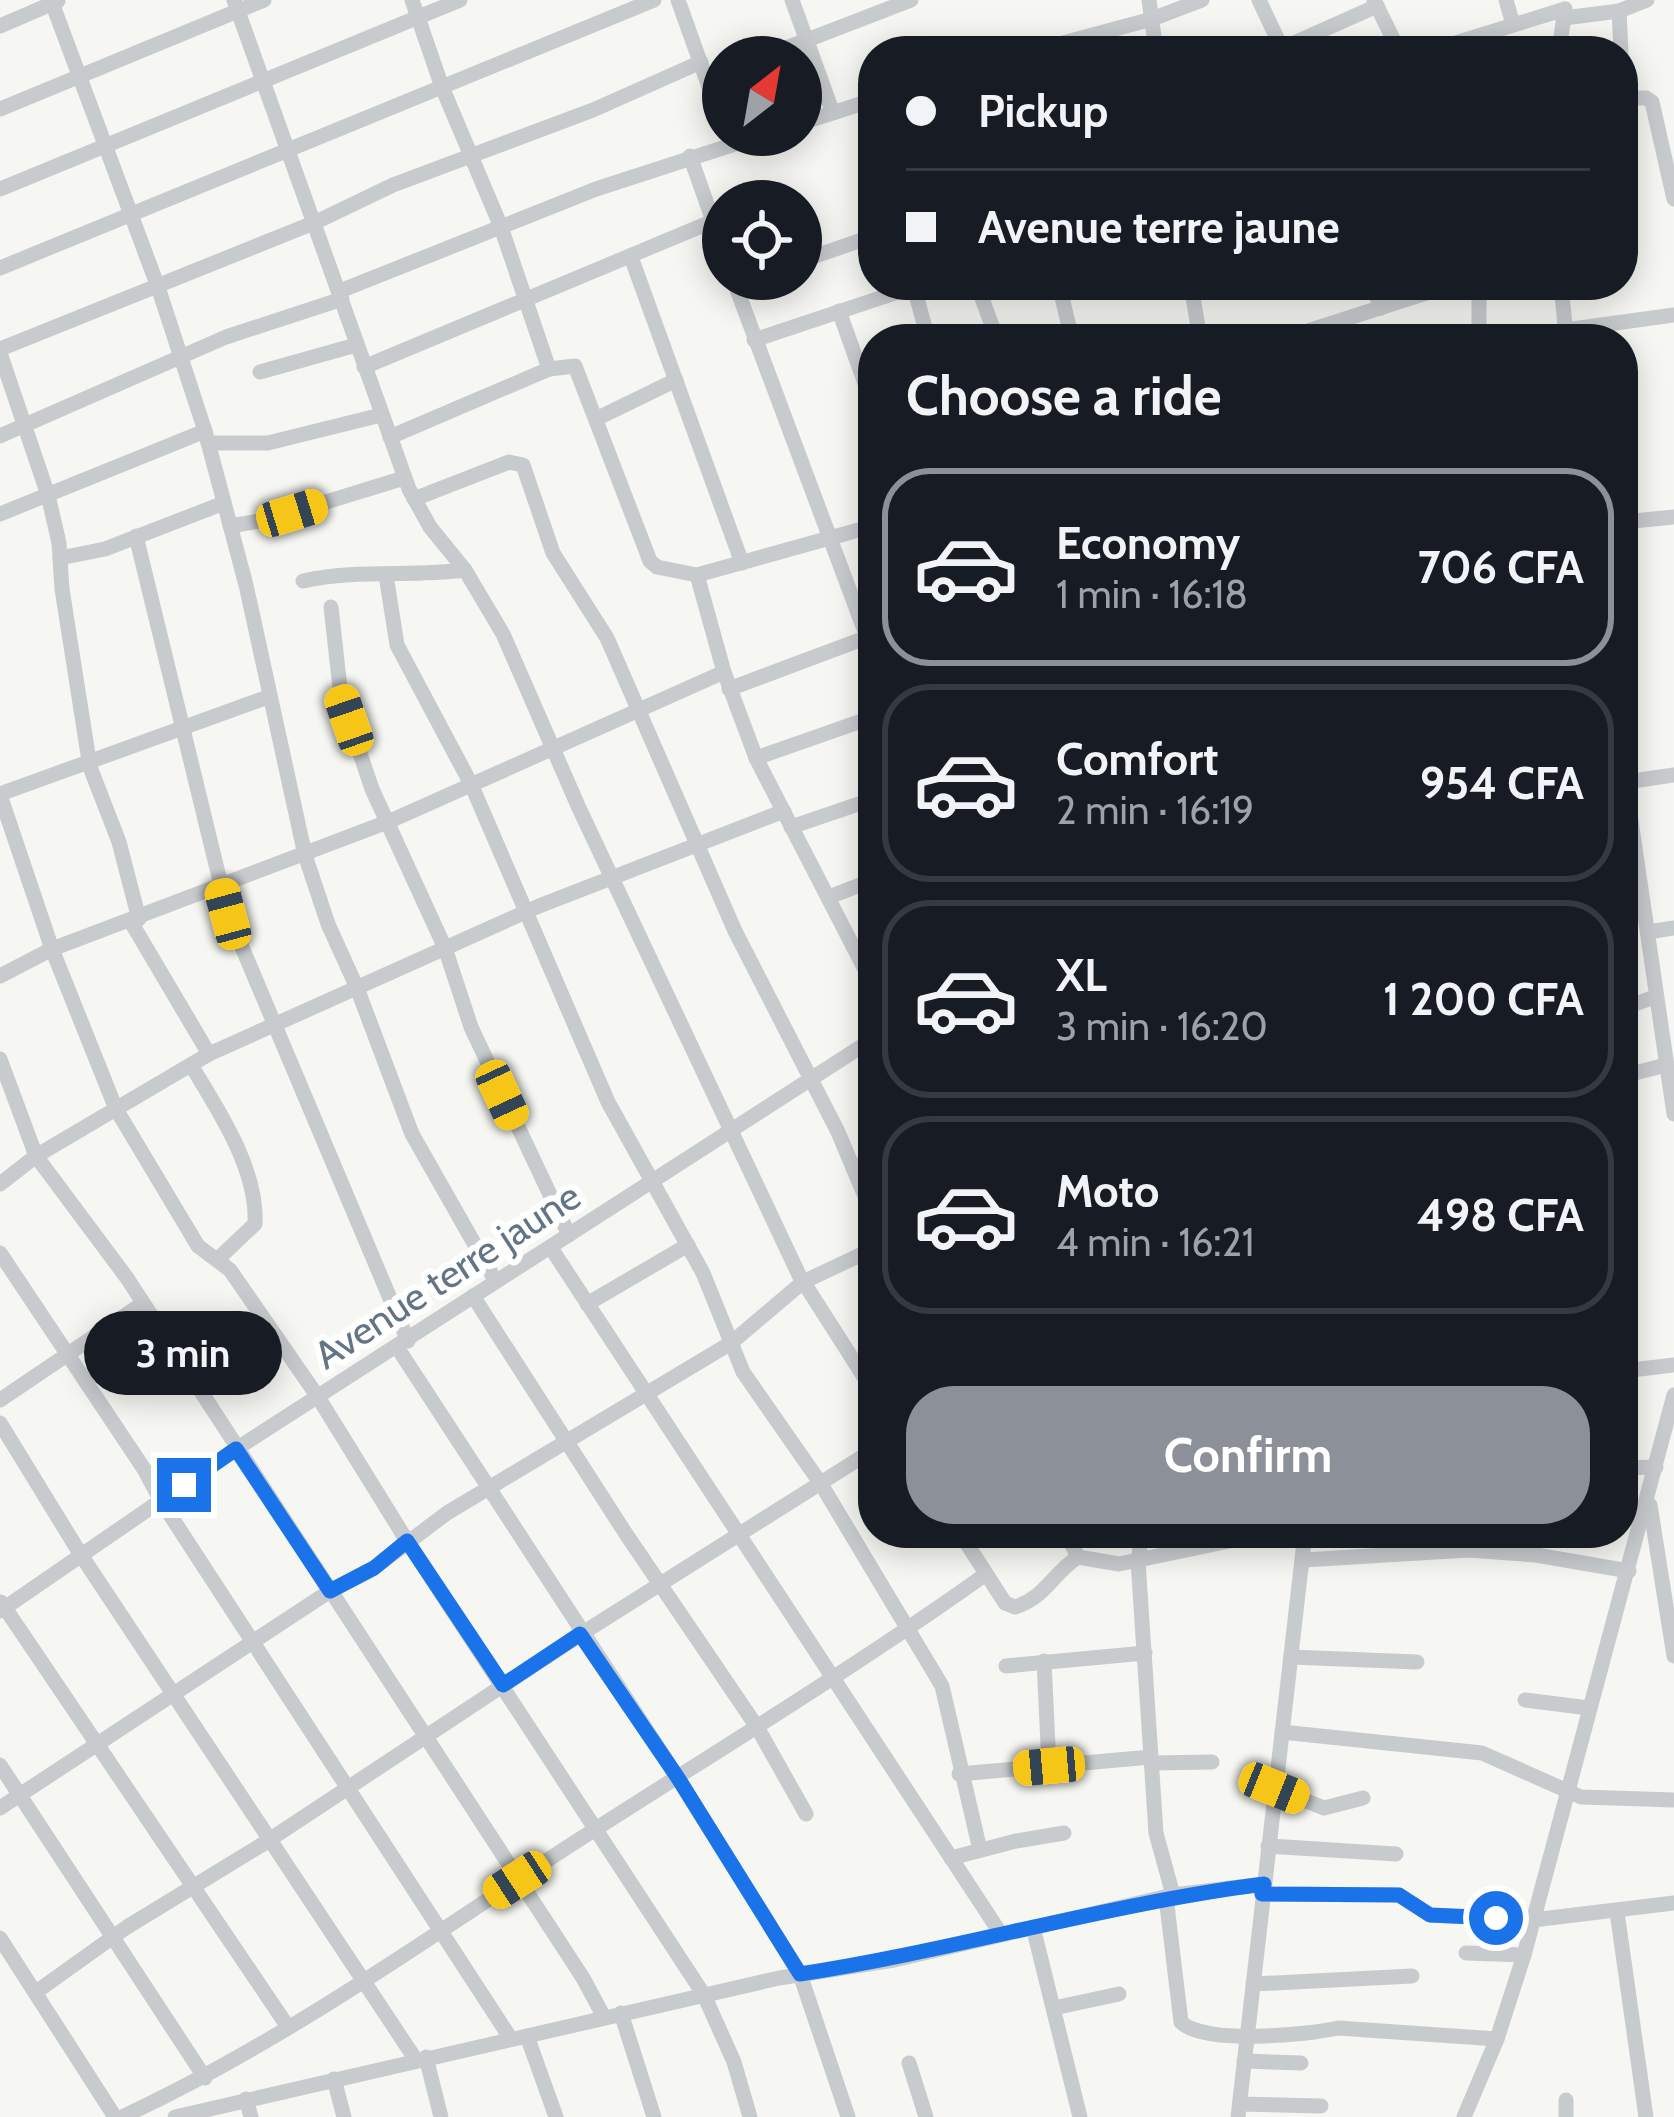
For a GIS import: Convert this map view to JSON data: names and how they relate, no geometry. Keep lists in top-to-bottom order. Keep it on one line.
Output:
{"streets":{"street":["Avenue terre jaune"]},"north":"top right","page":{"banner":["Pickup","Avenue terre jaune"],"heading":"Choose a ride","list":[{"name":"Economy","note":"1 min · 16:18","value":"706 CFA"},{"name":"Comfort","note":"2 min · 16:19","value":"954 CFA"},{"name":"XL","note":"3 min · 16:20","value":"1 200 CFA"},{"name":"Moto","note":"4 min · 16:21","value":"498 CFA"}],"bubble":"3 min","buttons":"Confirm"}}
